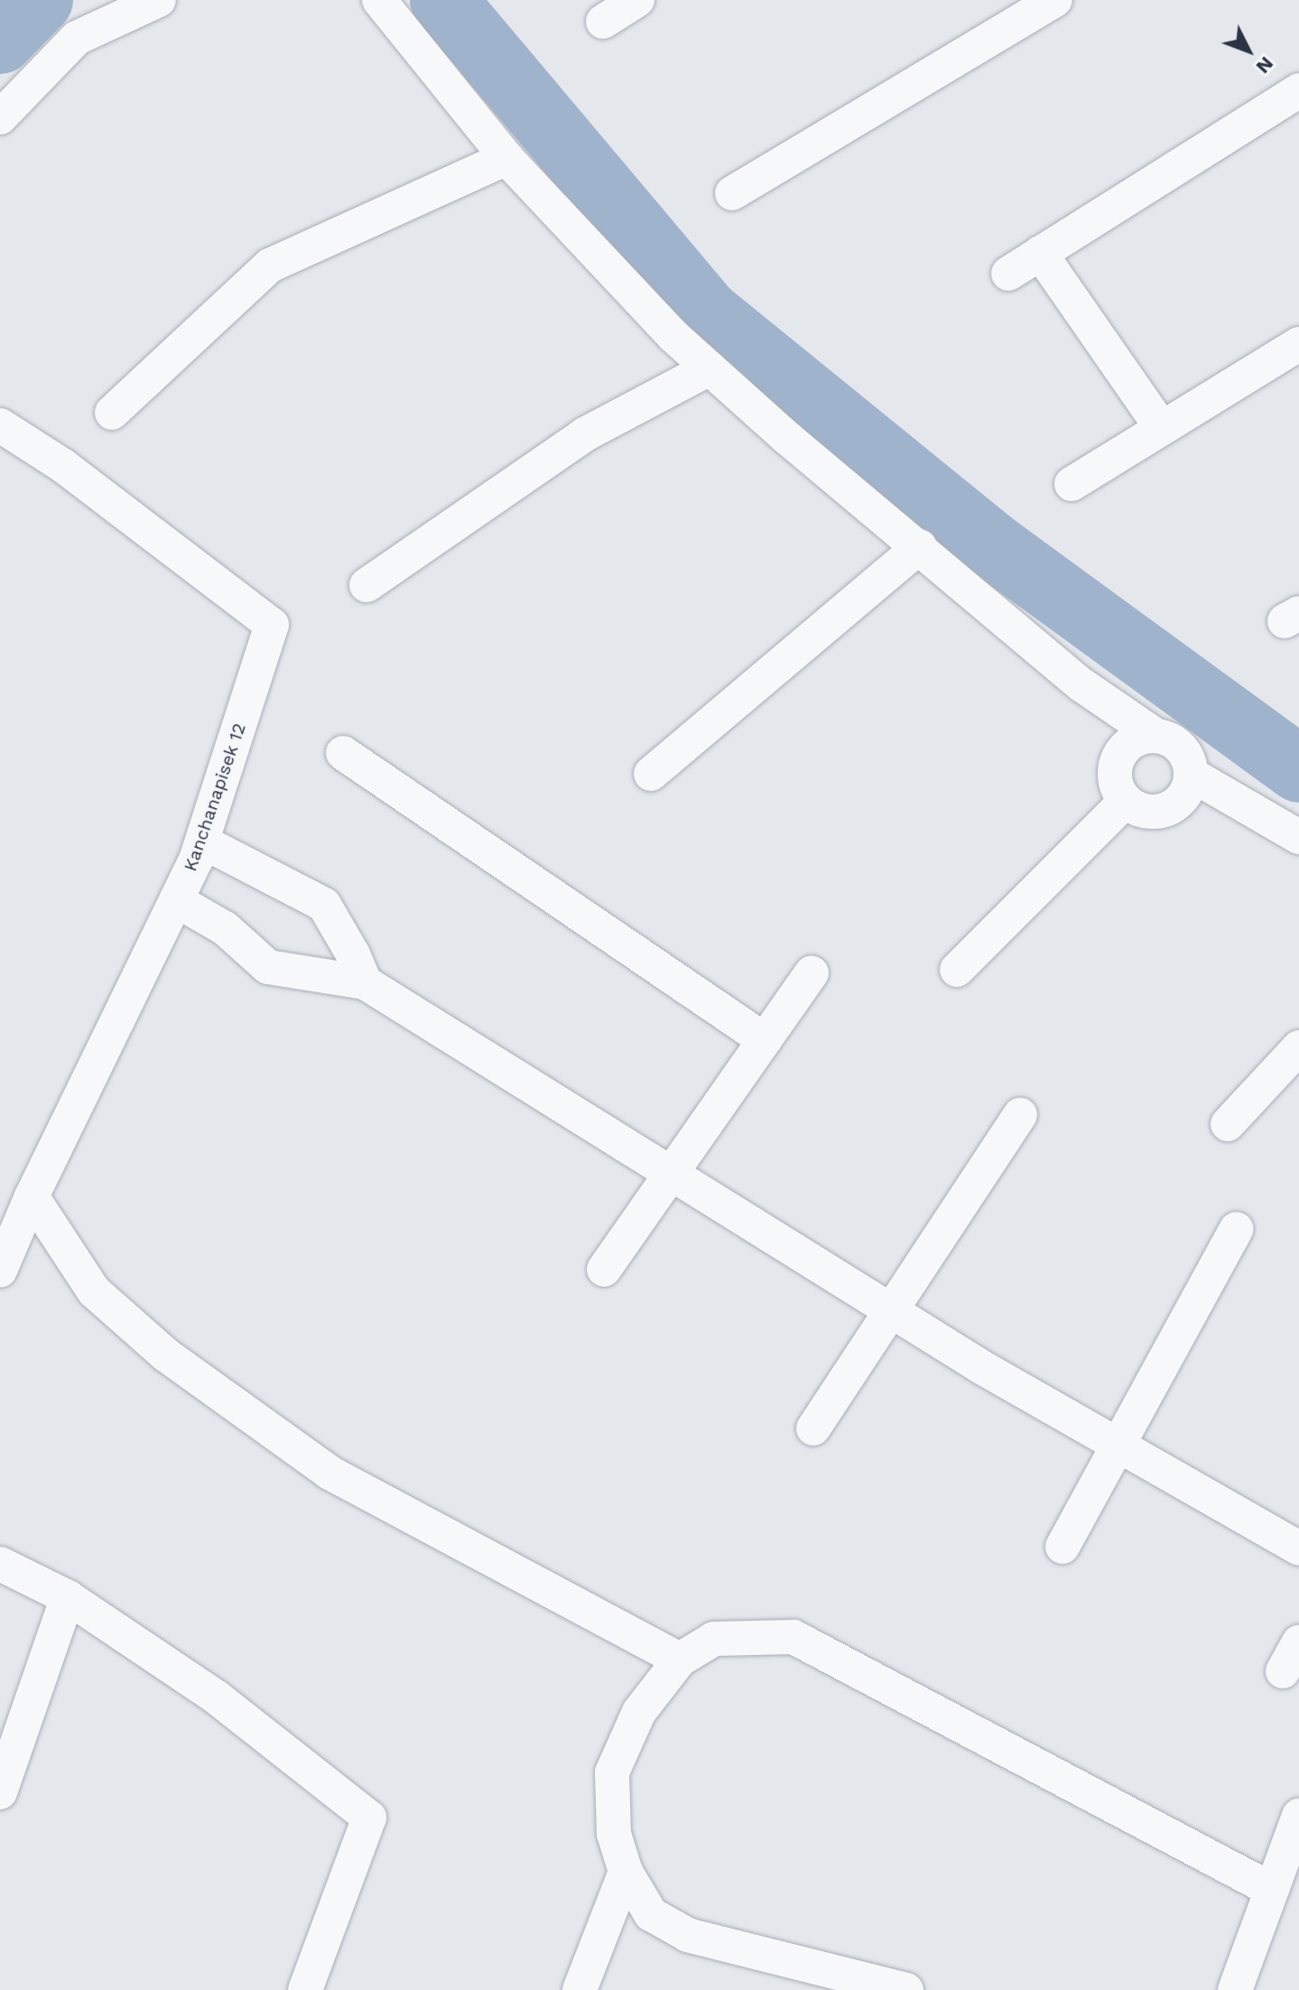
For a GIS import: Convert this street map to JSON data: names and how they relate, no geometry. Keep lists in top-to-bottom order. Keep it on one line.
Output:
{"streets":{"street":["Kanchanapisek 12"]},"north":"bottom right"}
